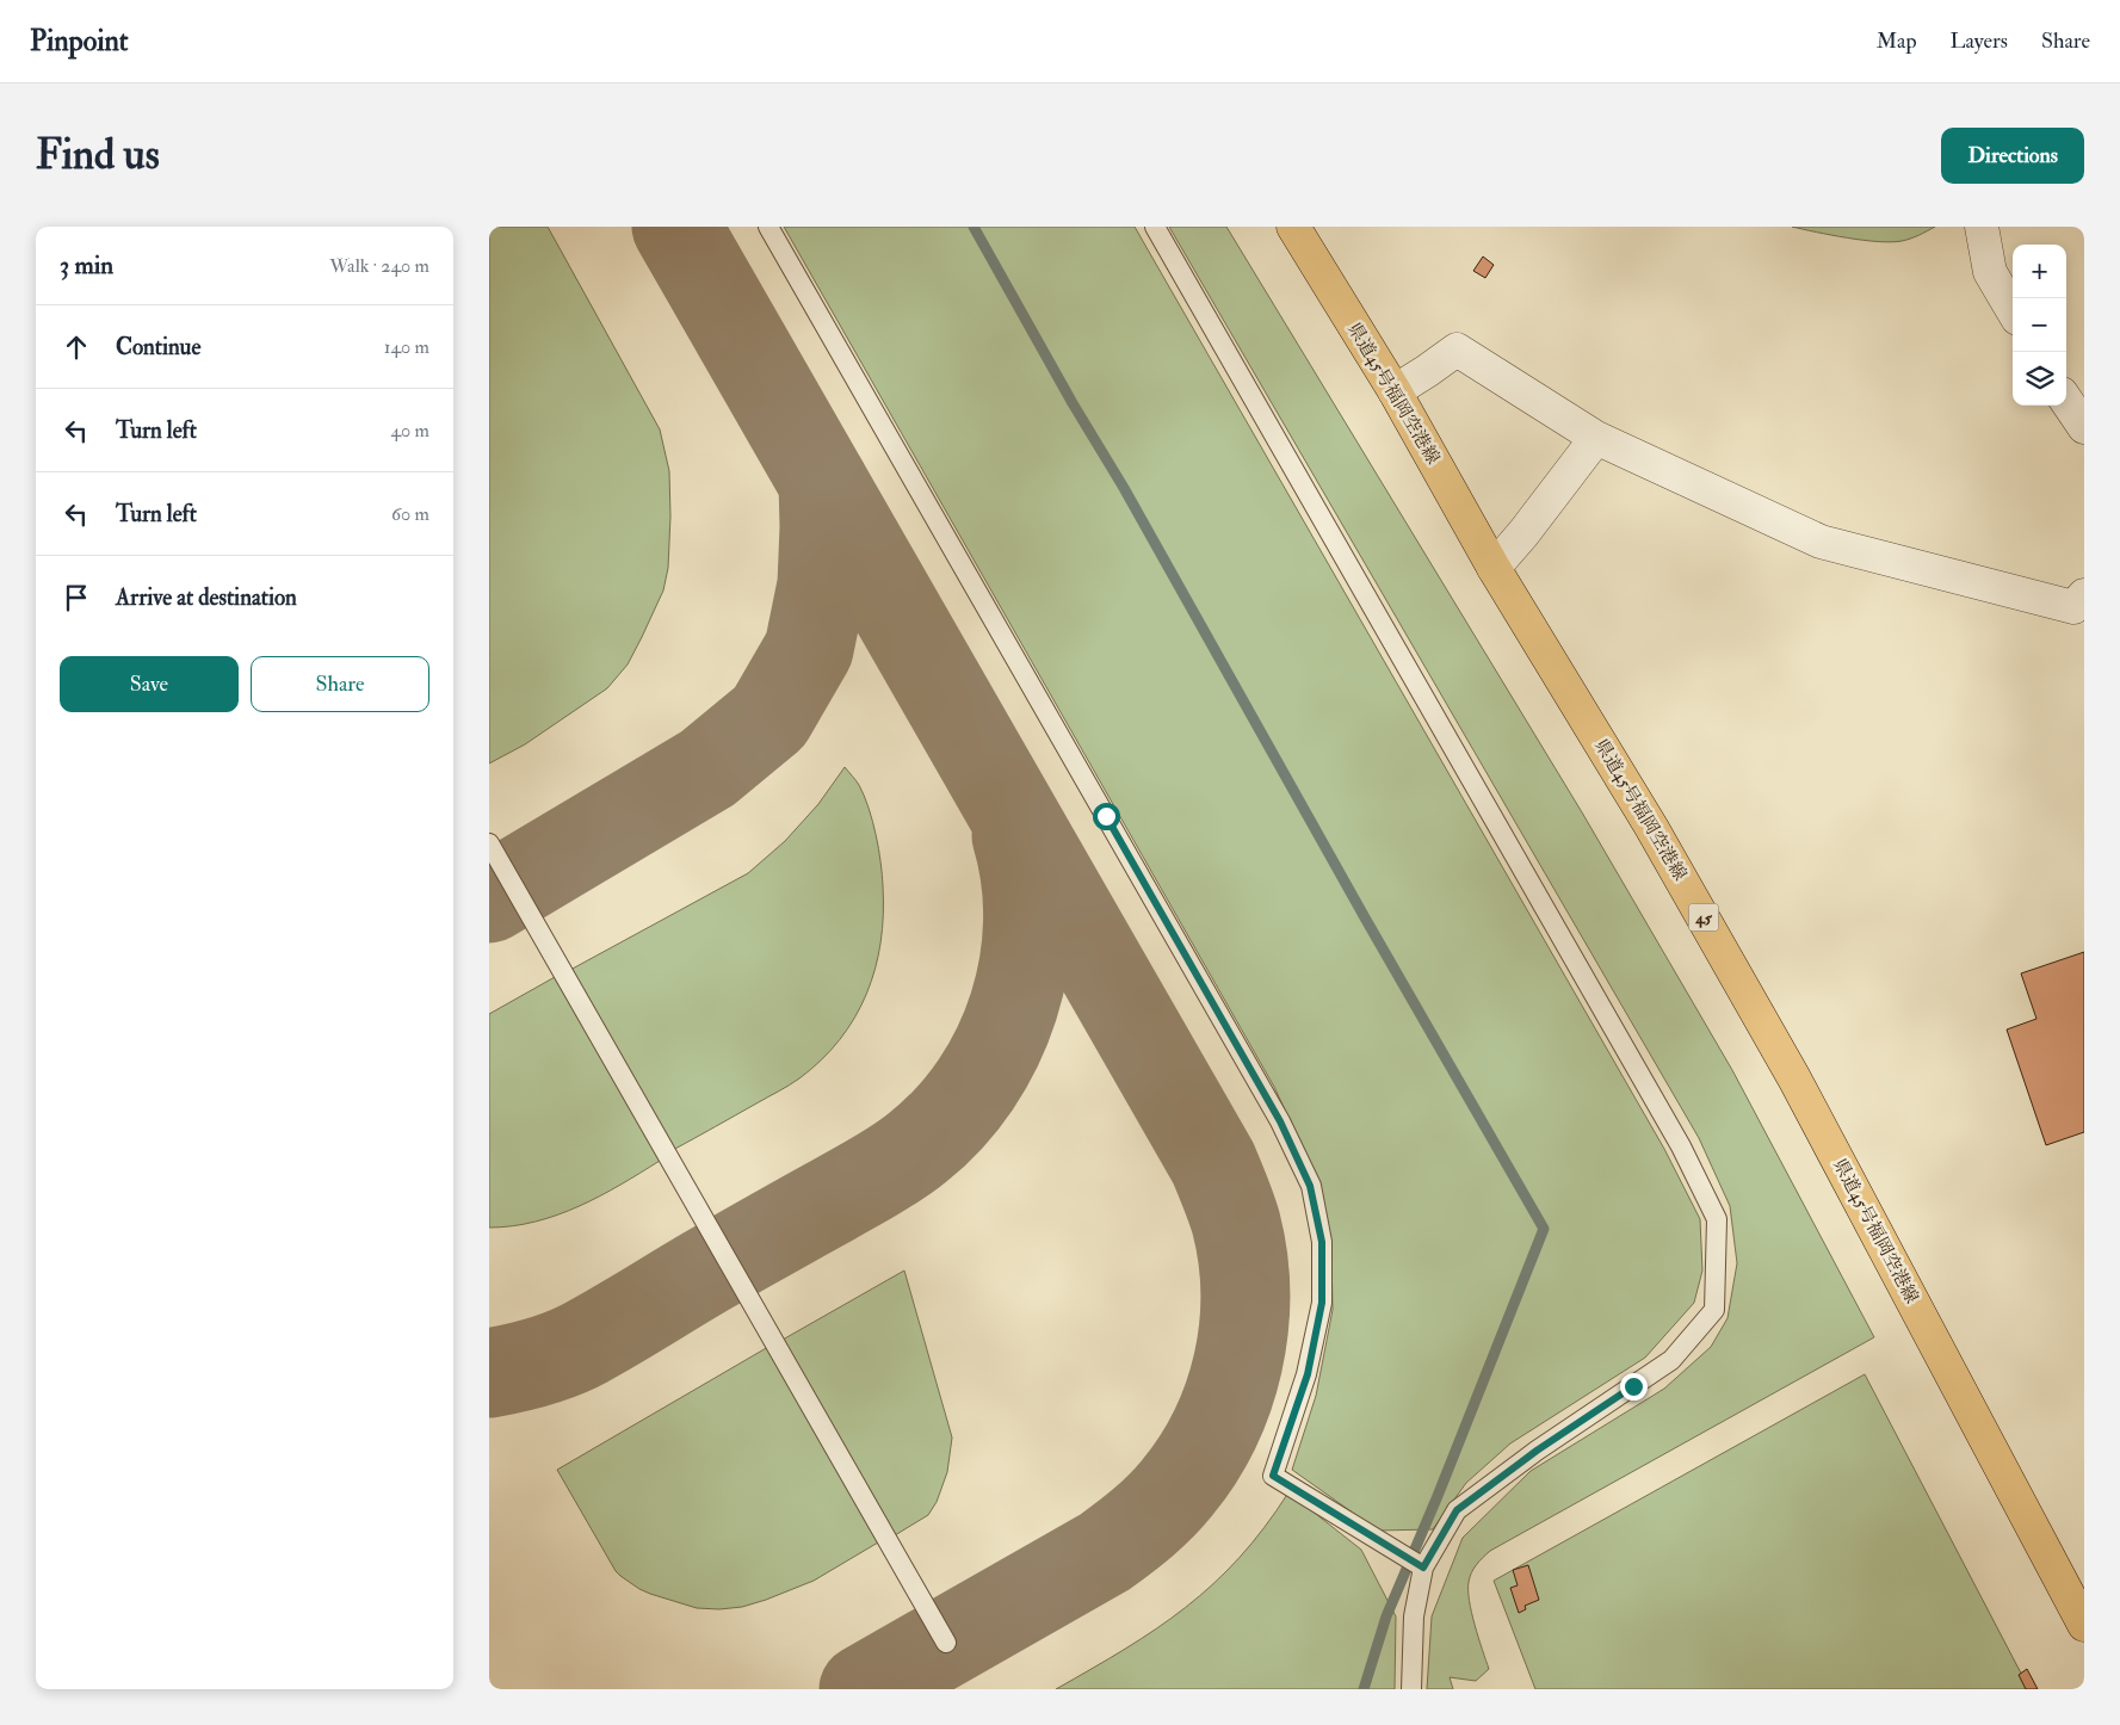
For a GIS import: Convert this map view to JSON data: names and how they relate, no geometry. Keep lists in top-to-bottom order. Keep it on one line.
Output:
{"streets":{"main road":["県道45号福岡空港線","45"]},"page":{"header":"Pinpoint","nav":["Map","Layers","Share"],"buttons":["Directions",["Save","Share"]],"title":"Find us","heading":["3 min","Walk · 240 m"],"map_buttons":["+","−"],"list":[["Continue","140 m"],["Turn left","40 m"],["Turn left","60 m"],"Arrive at destination"]}}
